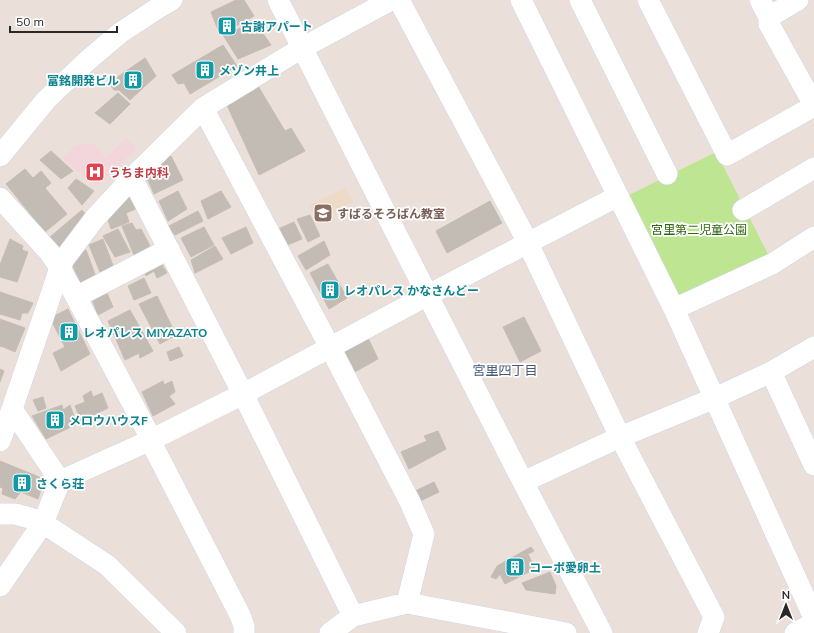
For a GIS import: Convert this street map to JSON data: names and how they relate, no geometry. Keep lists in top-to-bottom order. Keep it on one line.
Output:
{"districts":["宮里四丁目"],"parks":["宮里第二児童公園"],"places":{"building":["古謝アパート","メゾン井上","富銘開発ビル","レオパレス かなさんどー","レオパレス MIYAZATO","メロウハウスF","さくら荘","コーポ愛卵土"],"hospital":["うちま内科"],"school or university":["すばるそろばん教室"]},"scale_bar":"50 m","north":"top"}
